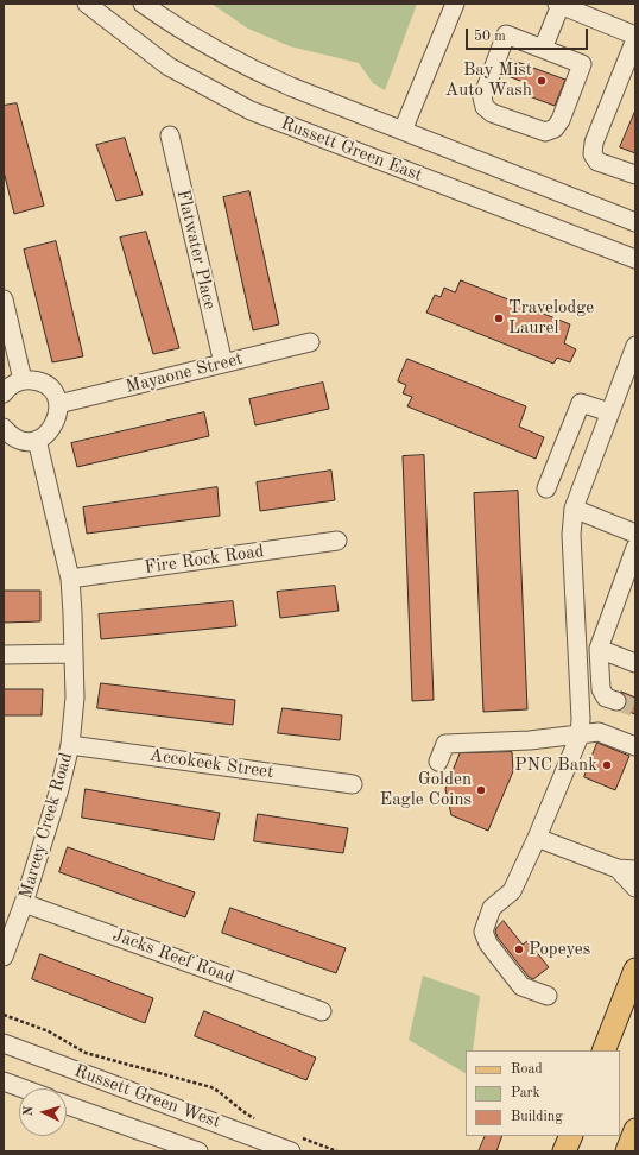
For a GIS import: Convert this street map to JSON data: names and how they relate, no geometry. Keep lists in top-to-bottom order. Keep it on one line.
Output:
{"streets":{"street":["Russett Green East","Flatwater Place","Mayaone Street","Fire Rock Road","Accokeek Street","Marcey Creek Road","Jacks Reef Road","Russett Green West"]},"crossings":[["Flatwater Place","Mayaone Street"],["Fire Rock Road","Marcey Creek Road"],["Accokeek Street","Marcey Creek Road"],["Marcey Creek Road","Jacks Reef Road"]],"places":["Bay Mist Auto Wash","Travelodge Laurel","PNC Bank","Golden Eagle Coins","Popeyes"],"legend":["Road","Park","Building"],"scale_bar":"50 m","north":"left"}
